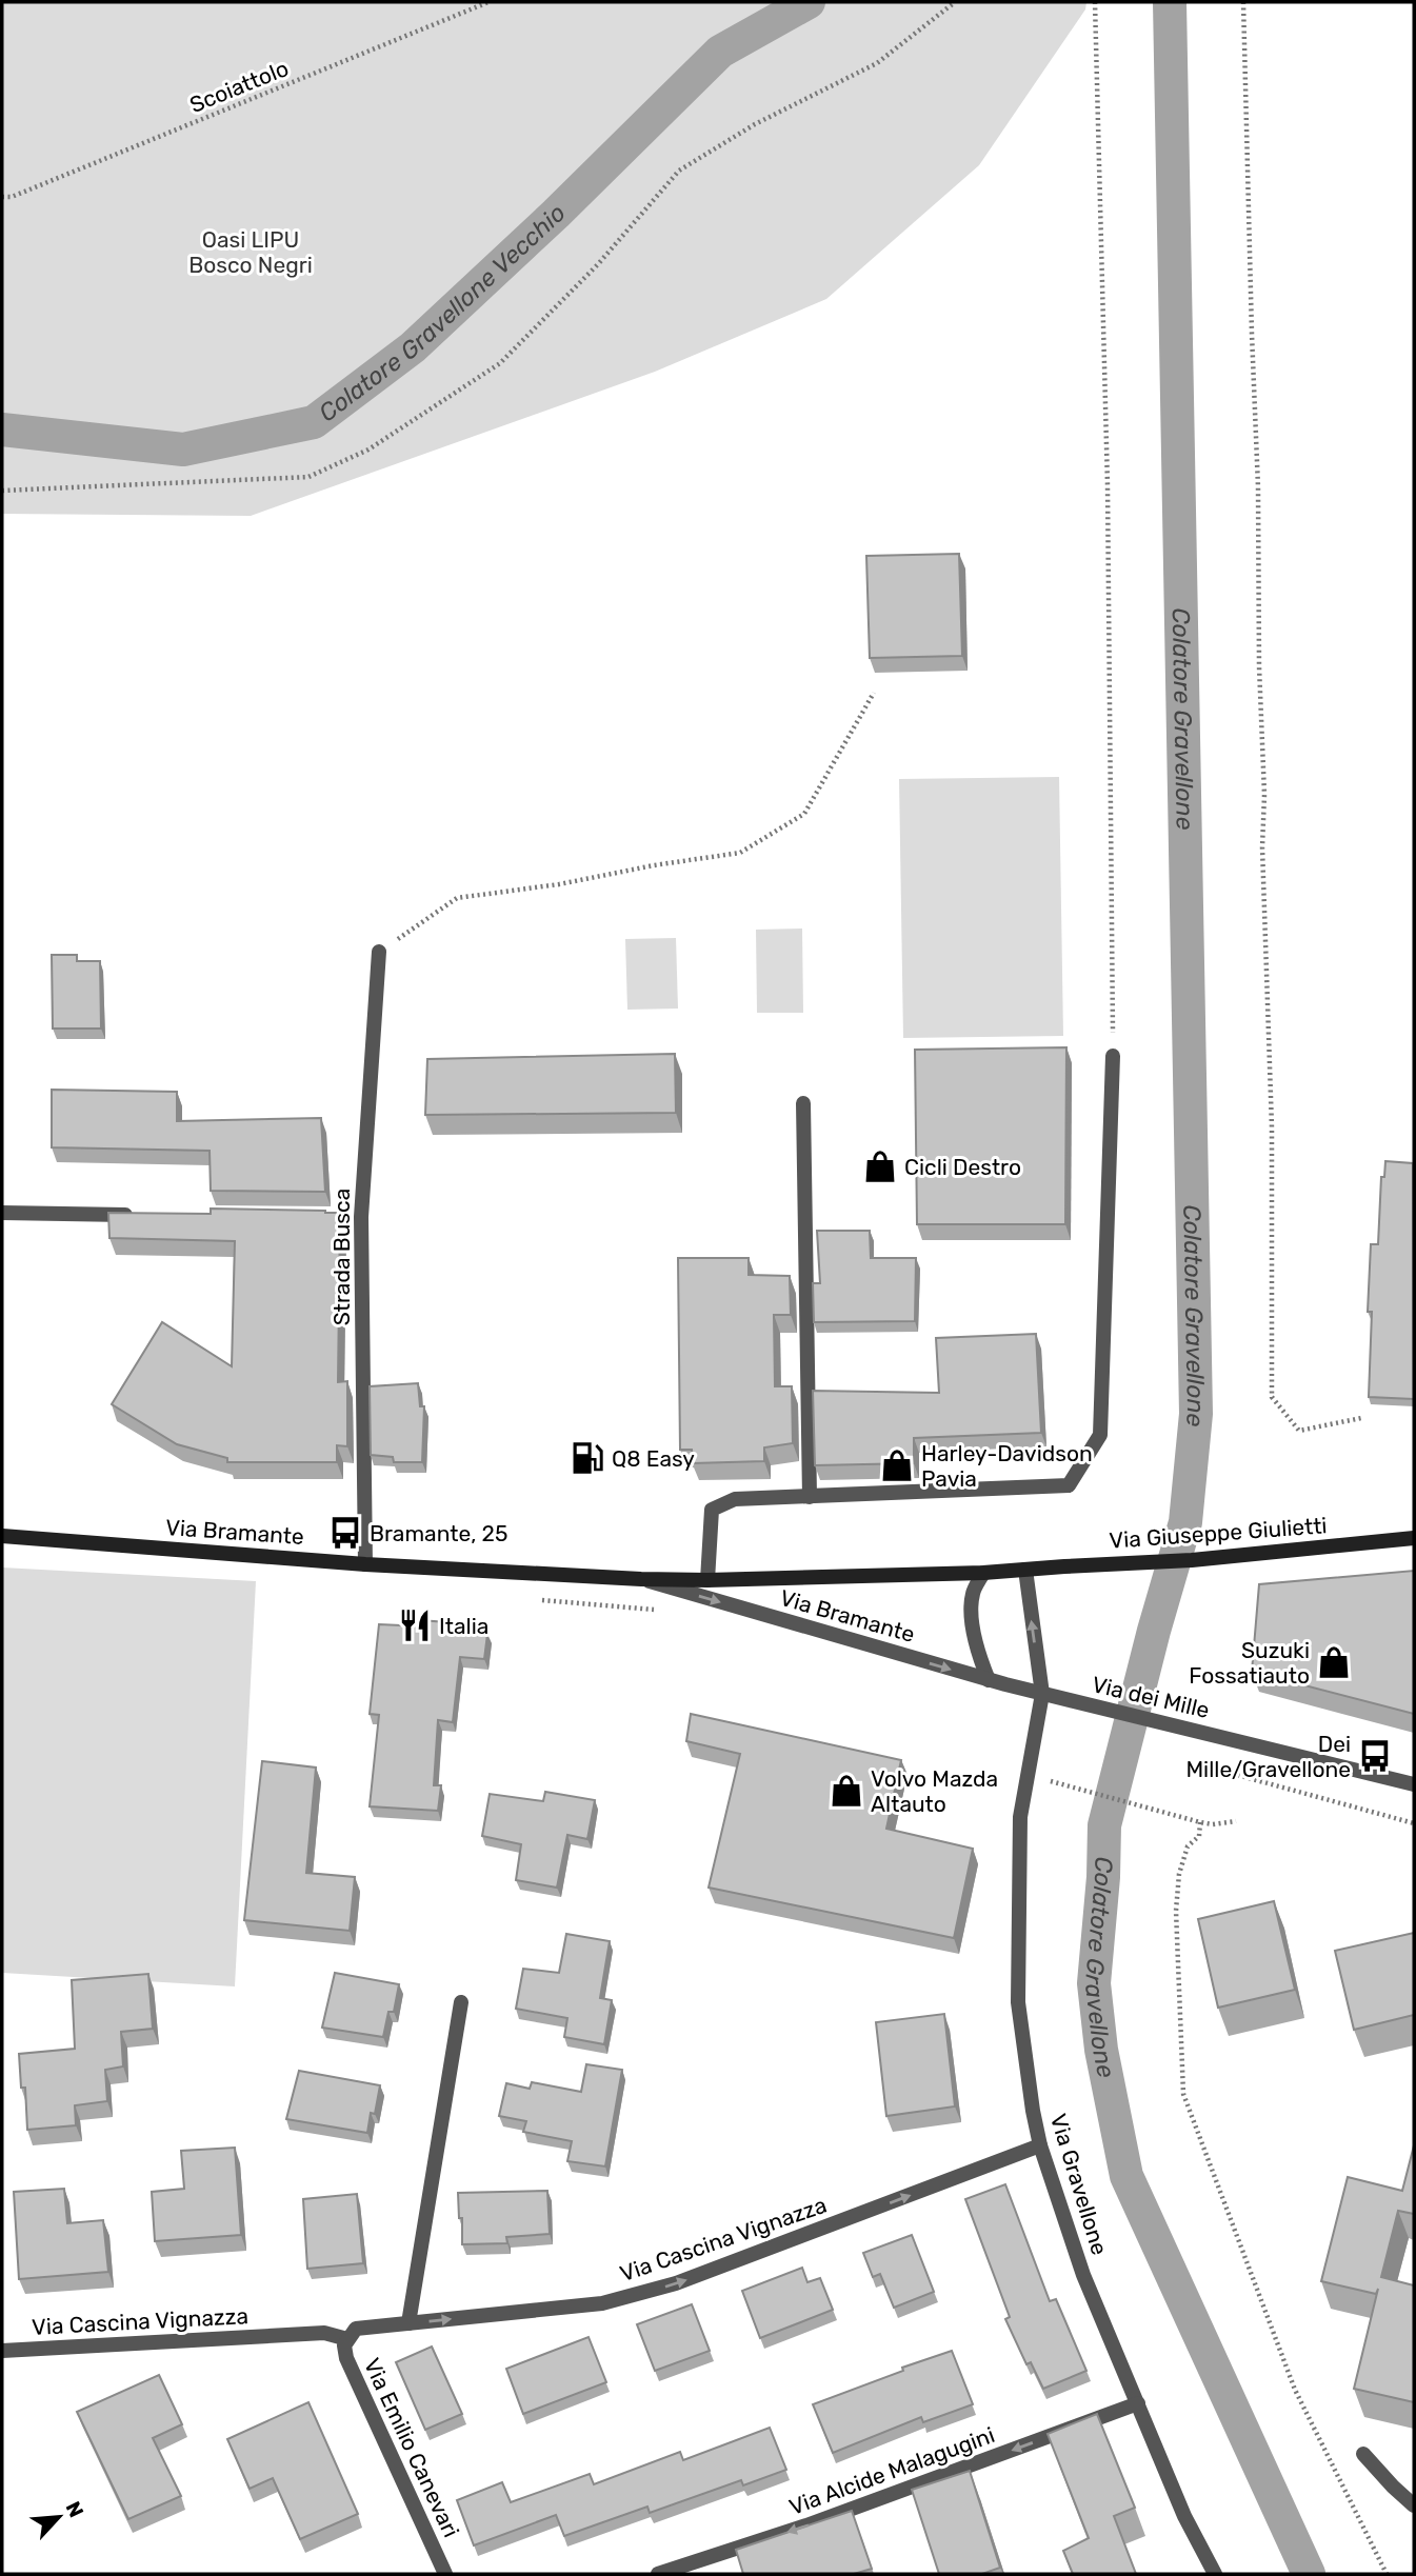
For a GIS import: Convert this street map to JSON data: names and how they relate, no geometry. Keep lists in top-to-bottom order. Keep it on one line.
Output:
{"streets":{"main road":["Via Bramante","Via Giuseppe Giulietti"],"street":["Strada Busca","Via dei Mille","Via Gravellone","Via Cascina Vignazza","Via Emilio Canevari","Via Alcide Malagugini"],"path":["Scoiattolo"]},"crossings":[["Strada Busca","Via Bramante"],["Via Bramante","Via Giuseppe Giulietti"],["Via Bramante","Via dei Mille"],["Via Bramante","Via Gravellone"],["Via dei Mille","Via Gravellone"],["Via Gravellone","Via Cascina Vignazza"],["Via Gravellone","Via Alcide Malagugini"],["Via Cascina Vignazza","Via Emilio Canevari"]],"one_way":["Via Cascina Vignazza","Via Alcide Malagugini"],"water":["Colatore Gravellone Vecchio","Colatore Gravellone"],"parks":["Oasi LIPU Bosco Negri"],"places":{"shop":["Cicli Destro","Harley-Davidson Pavia","Suzuki Fossatiauto","Volvo Mazda Altauto"],"fuel station":["Q8 Easy"],"bus stop":["Bramante, 25","Dei Mille/Gravellone"],"restaurant":["Italia"]},"north":"top right"}
